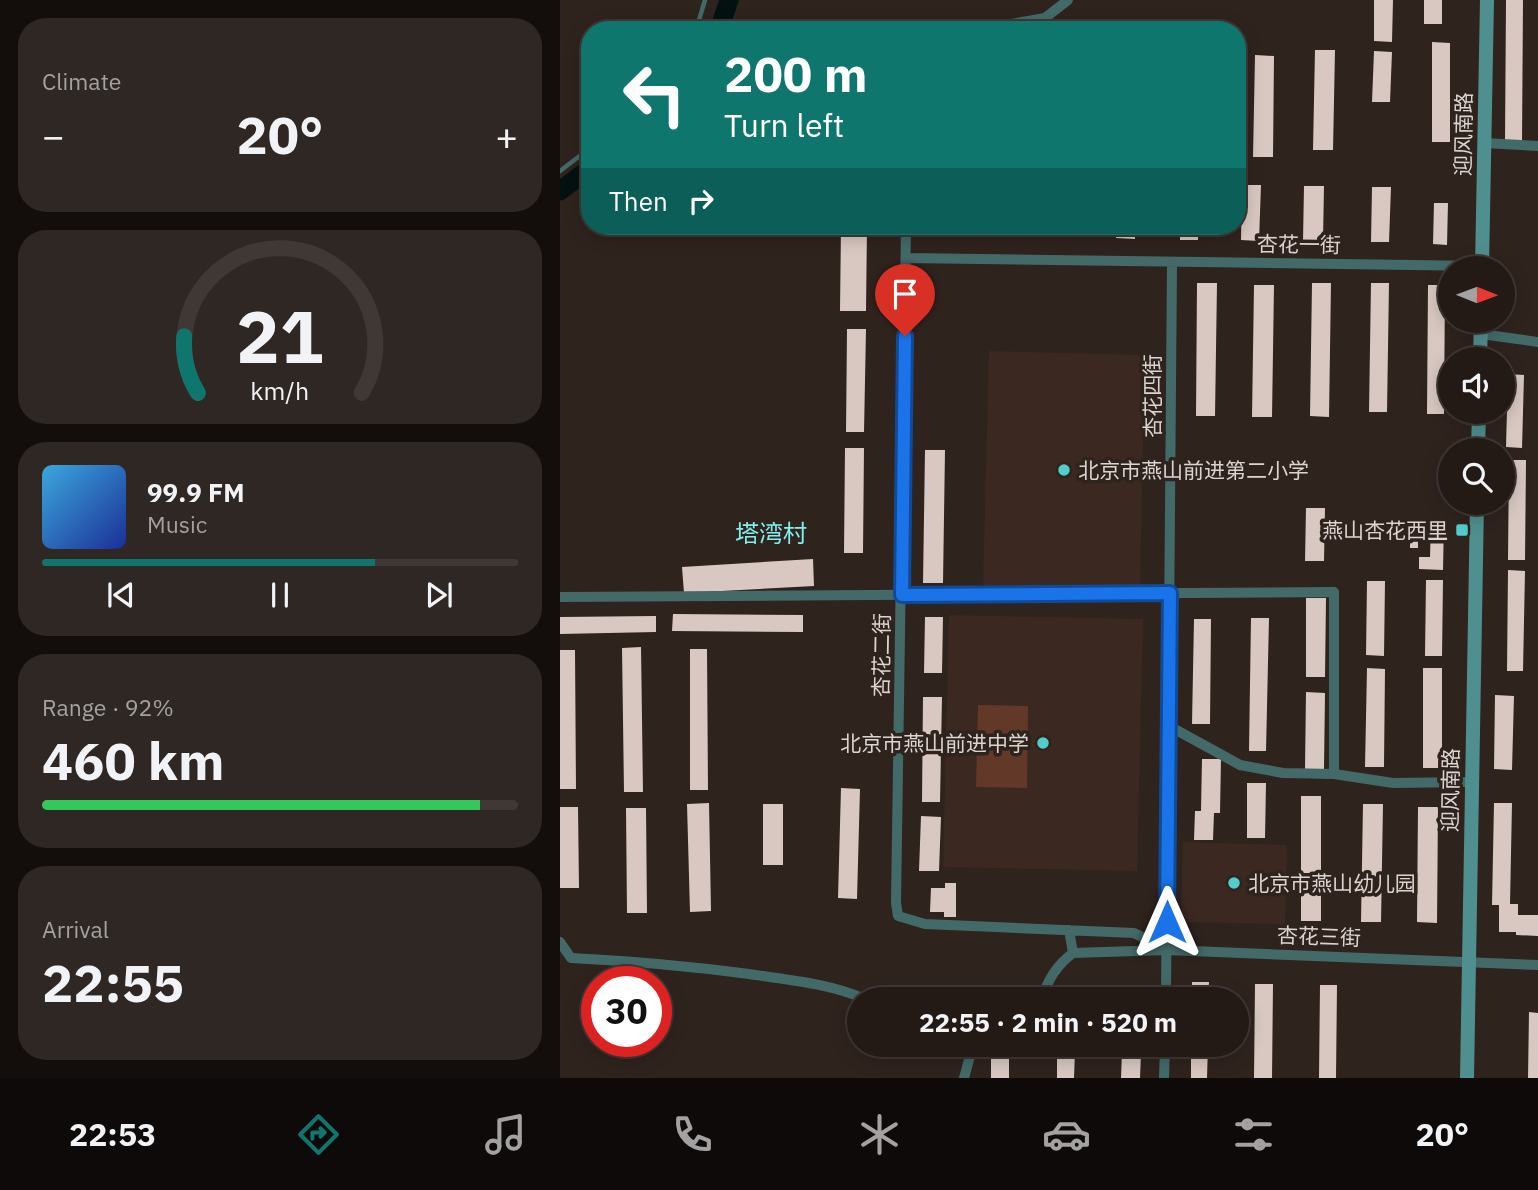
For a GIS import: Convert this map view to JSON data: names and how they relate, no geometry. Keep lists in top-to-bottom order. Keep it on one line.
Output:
{"streets":{"street":["迎风南路","杏花一街","杏花四街","杏花二街","杏花三街"]},"crossings":[["迎风南路","杏花三街"],["杏花一街","杏花四街"],["杏花一街","杏花二街"],["杏花四街","杏花三街"],["杏花二街","杏花三街"]],"districts":["塔湾村"],"places":{"other":["北京市燕山前进第二小学","北京市燕山前进中学","北京市燕山幼儿园"],"transit":["燕山杏花西里"]},"north":"right","page":{"tile":["Climate",["Range · 92%","460 km"],["Arrival","22:55"]],"turn":["200 m","Turn left"],"heat":["−","20°","+"],"then":"Then","song":["99.9 FM","Music"],"limit":"30","trip":"22:55 · 2 min · 520 m","tabs":["22:53","20°"],"gauge":["21","km/h"]}}
